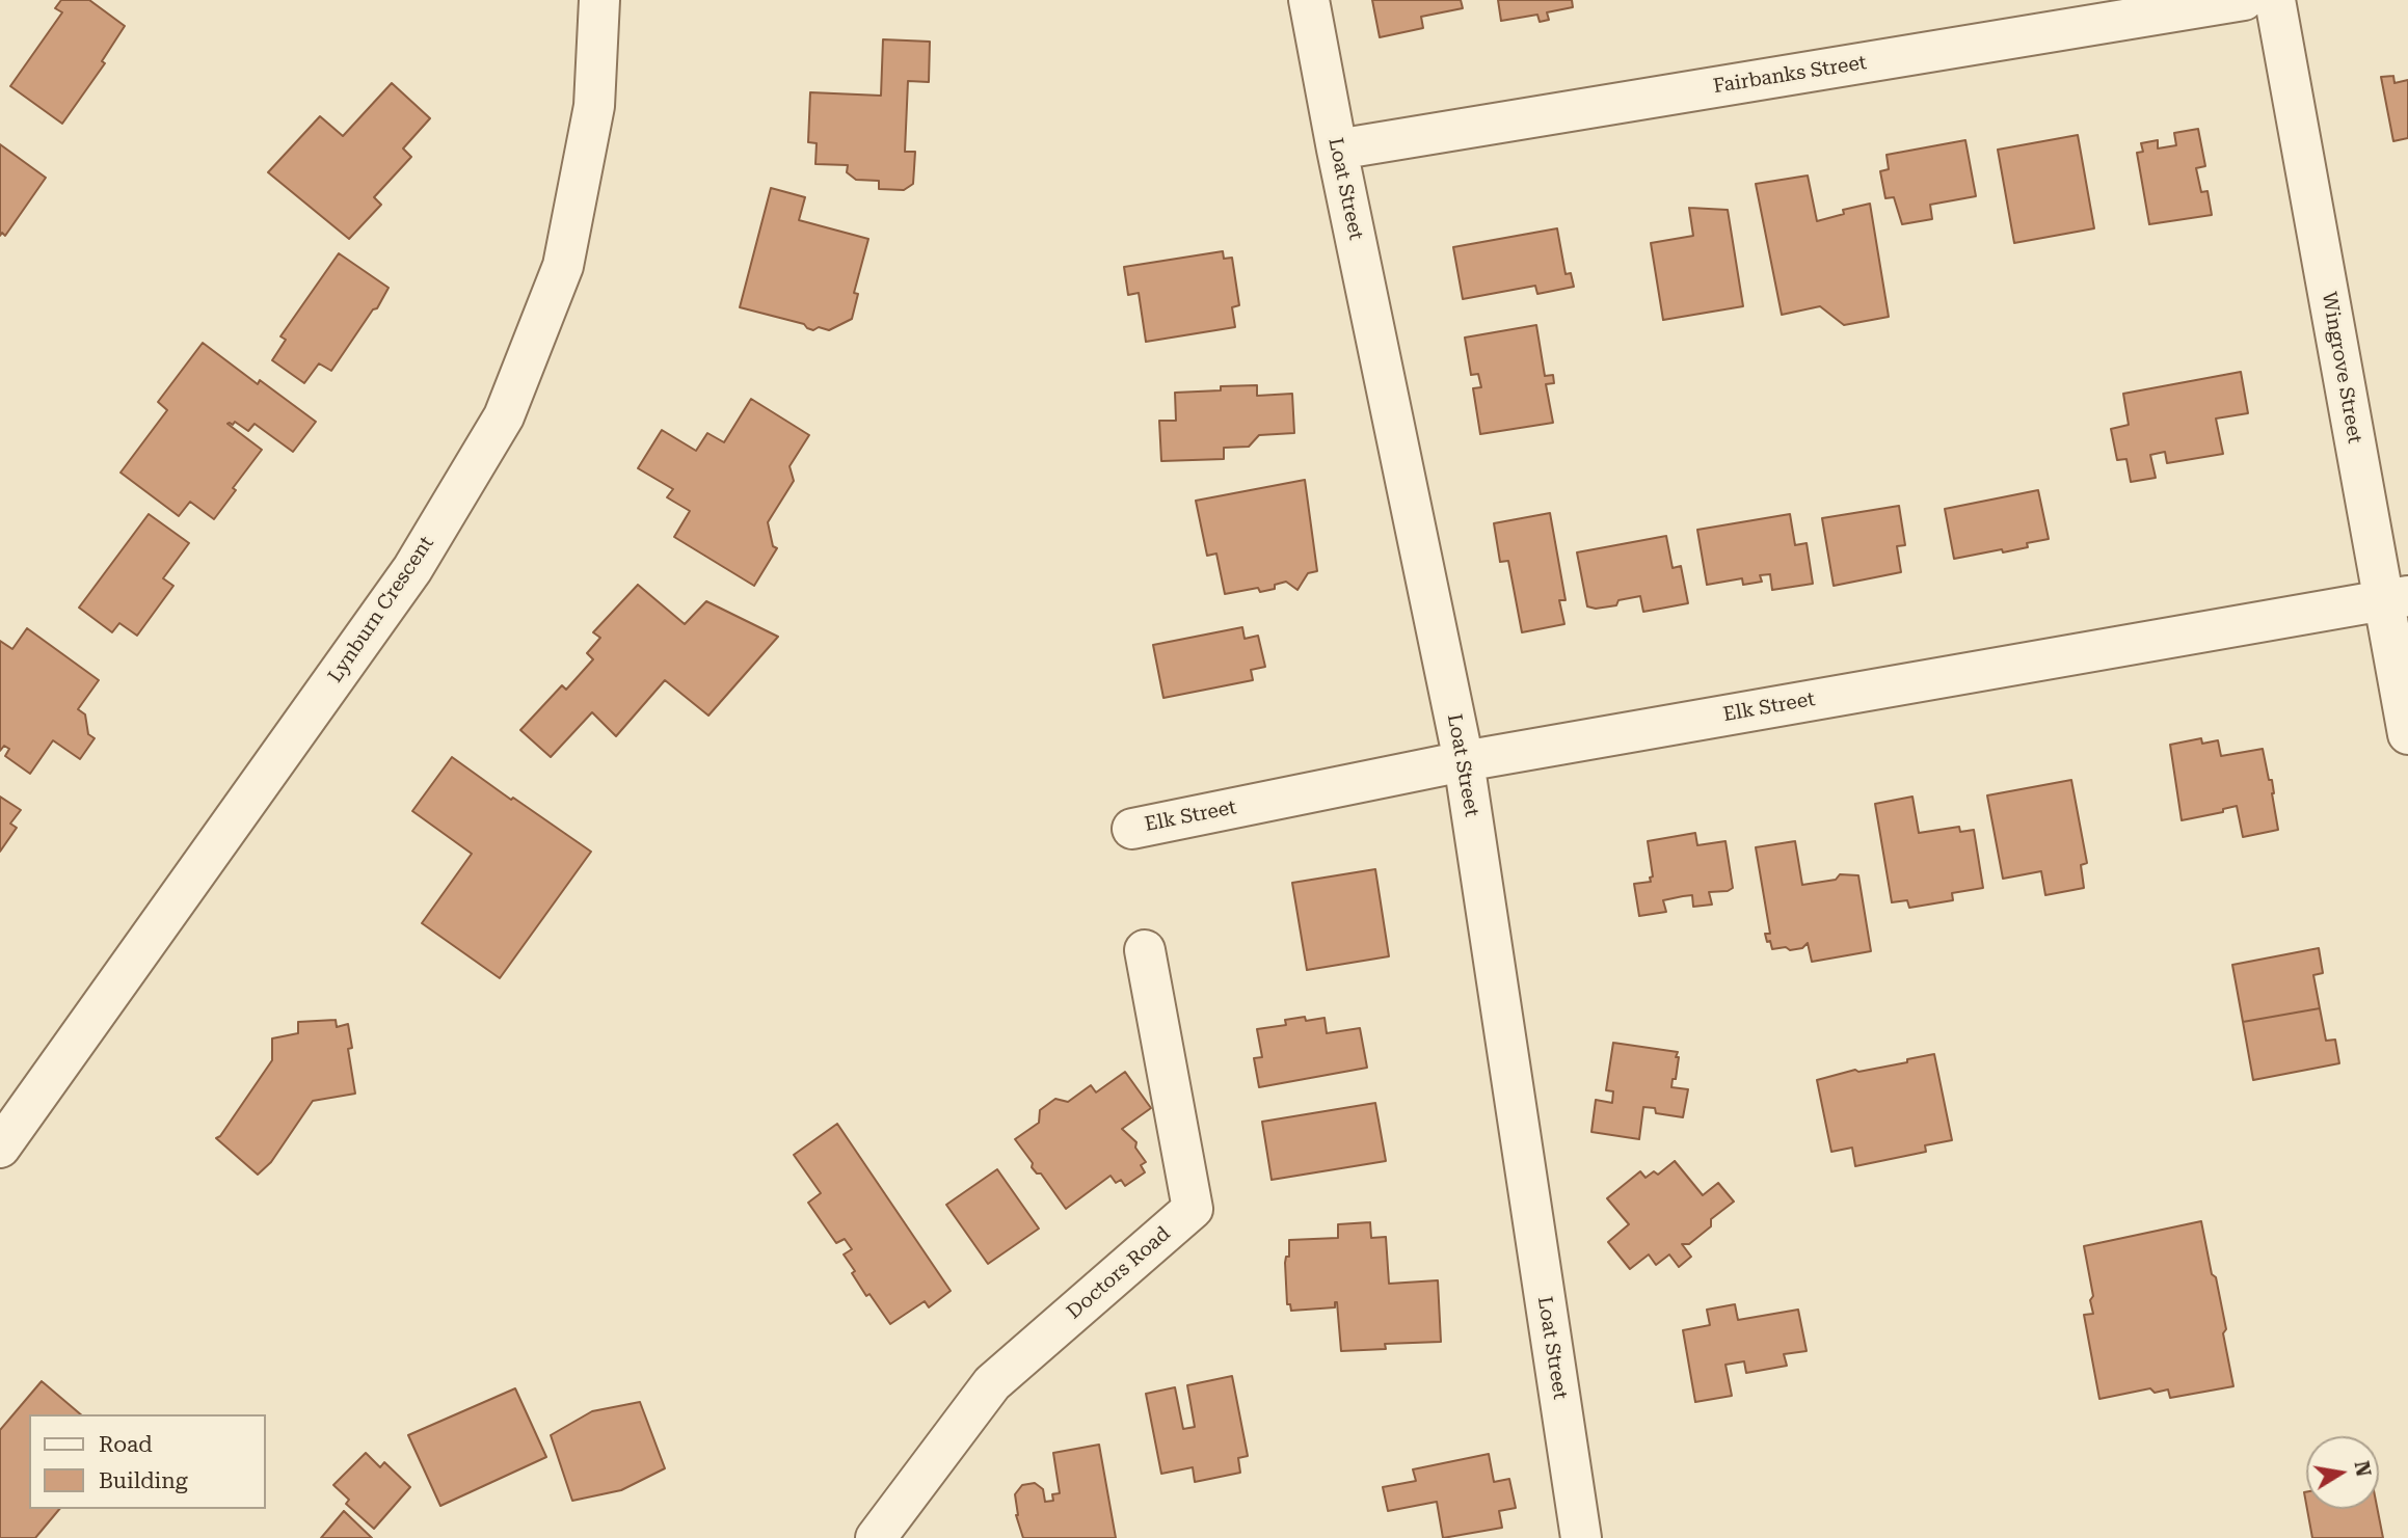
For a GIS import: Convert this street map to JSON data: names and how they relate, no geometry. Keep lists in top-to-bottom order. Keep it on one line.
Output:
{"streets":{"street":["Fairbanks Street","Loat Street","Wingrove Street","Lynburn Crescent","Elk Street","Doctors Road"]},"crossings":[["Fairbanks Street","Loat Street"],["Loat Street","Elk Street"],["Wingrove Street","Elk Street"]],"legend":["Road","Building"],"north":"right"}
